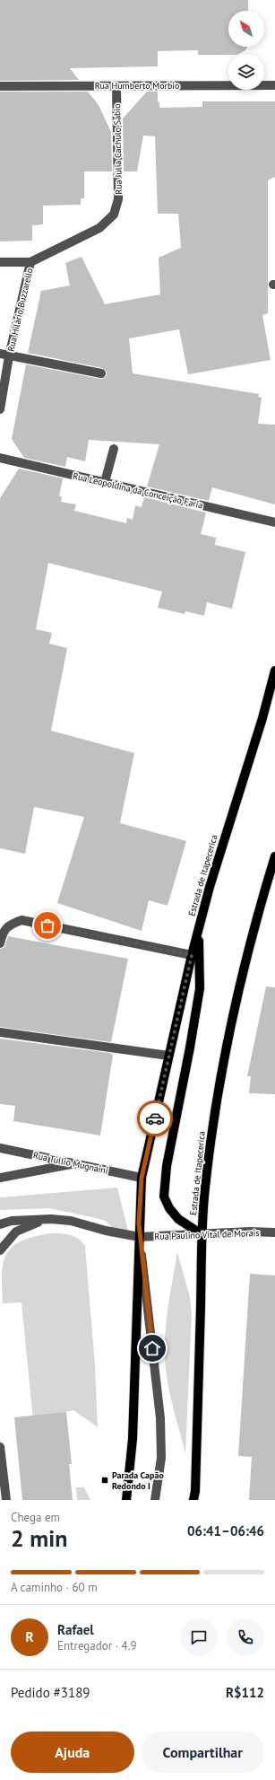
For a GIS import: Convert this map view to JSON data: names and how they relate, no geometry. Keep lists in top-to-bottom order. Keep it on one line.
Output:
{"streets":{"main road":["Estrada de Itapecerica"],"street":["Rua Humberto Morbio","Rua Júlia Cachulo Sabio","Rua Hilário Buzzarello","Rua Leopoldina da Conceição Faria","Rua Túllio Mugnaini","Rua Paulino Vital de Morais"]},"crossings":[["Rua Humberto Morbio","Rua Júlia Cachulo Sabio"],["Rua Júlia Cachulo Sabio","Rua Hilário Buzzarello"],["Estrada de Itapecerica","Rua Túllio Mugnaini"],["Estrada de Itapecerica","Rua Paulino Vital de Morais"]],"places":{"transit":["Parada Capão Redondo I"]},"north":"top left","page":{"heading":["2 min","Chega em","06:41–06:46"],"panel":["Rafael","Entregador · 4.9","Pedido #3189","R$112"],"bar":"A caminho · 60 m","round":"R","buttons":["Ajuda","Compartilhar"]}}
